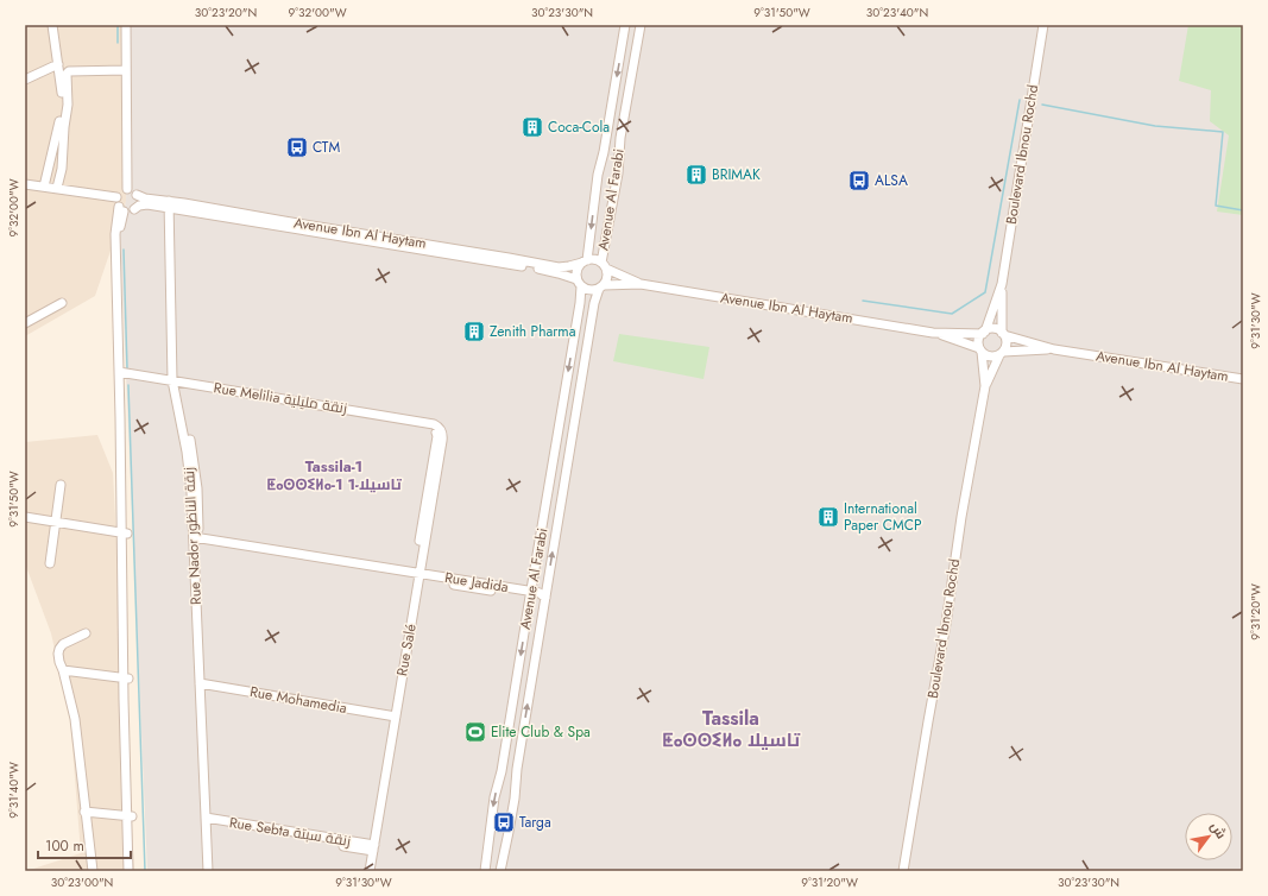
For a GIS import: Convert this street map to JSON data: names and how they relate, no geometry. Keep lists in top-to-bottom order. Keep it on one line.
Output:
{"streets":{"street":["Boulevard Ibnou Rochd","Avenue Al Farabi","Avenue Ibn Al Haytam","Rue Melilia زنقة مليلية","Rue Nador زنقة الناظور","Rue Jadida","Rue Salé","Rue Mohamedia","Rue Sebta زنقة سبتة"]},"crossings":[["Boulevard Ibnou Rochd","Avenue Ibn Al Haytam"],["Avenue Al Farabi","Avenue Ibn Al Haytam"],["Avenue Al Farabi","Rue Jadida"],["Avenue Ibn Al Haytam","Rue Nador زنقة الناظور"],["Rue Melilia زنقة مليلية","Rue Nador زنقة الناظور"],["Rue Melilia زنقة مليلية","Rue Salé"],["Rue Nador زنقة الناظور","Rue Jadida"],["Rue Nador زنقة الناظور","Rue Mohamedia"],["Rue Nador زنقة الناظور","Rue Sebta زنقة سبتة"],["Rue Jadida","Rue Salé"],["Rue Salé","Rue Mohamedia"],["Rue Salé","Rue Sebta زنقة سبتة"]],"districts":["Tassila-1 ⵟⴰⵙⵙⵉⵍⴰ-1 1-تاسيلا","Tassila ⵟⴰⵙⵙⵉⵍⴰ تاسيلا"],"places":{"building":["Coca-Cola","BRIMAK","Zenith Pharma","International Paper CMCP"],"bus stop":["CTM","ALSA","Targa"],"sports":["Elite Club & Spa"]},"scale_bar":"100 m","north":"top right","coordinates":["30°23'20\"N","9°32'00\"W","30°23'30\"N","9°31'50\"W","30°23'40\"N","9°31'30\"W","9°31'20\"W","9°31'40\"W","30°23'00\"N"]}
